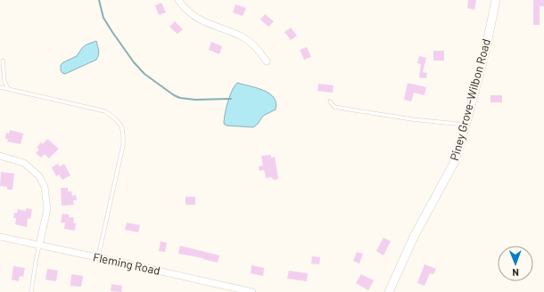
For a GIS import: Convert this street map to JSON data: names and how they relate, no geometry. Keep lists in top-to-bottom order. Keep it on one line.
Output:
{"streets":{"street":["Piney Grove-Wilbon Road","Fleming Road"]},"north":"bottom"}
